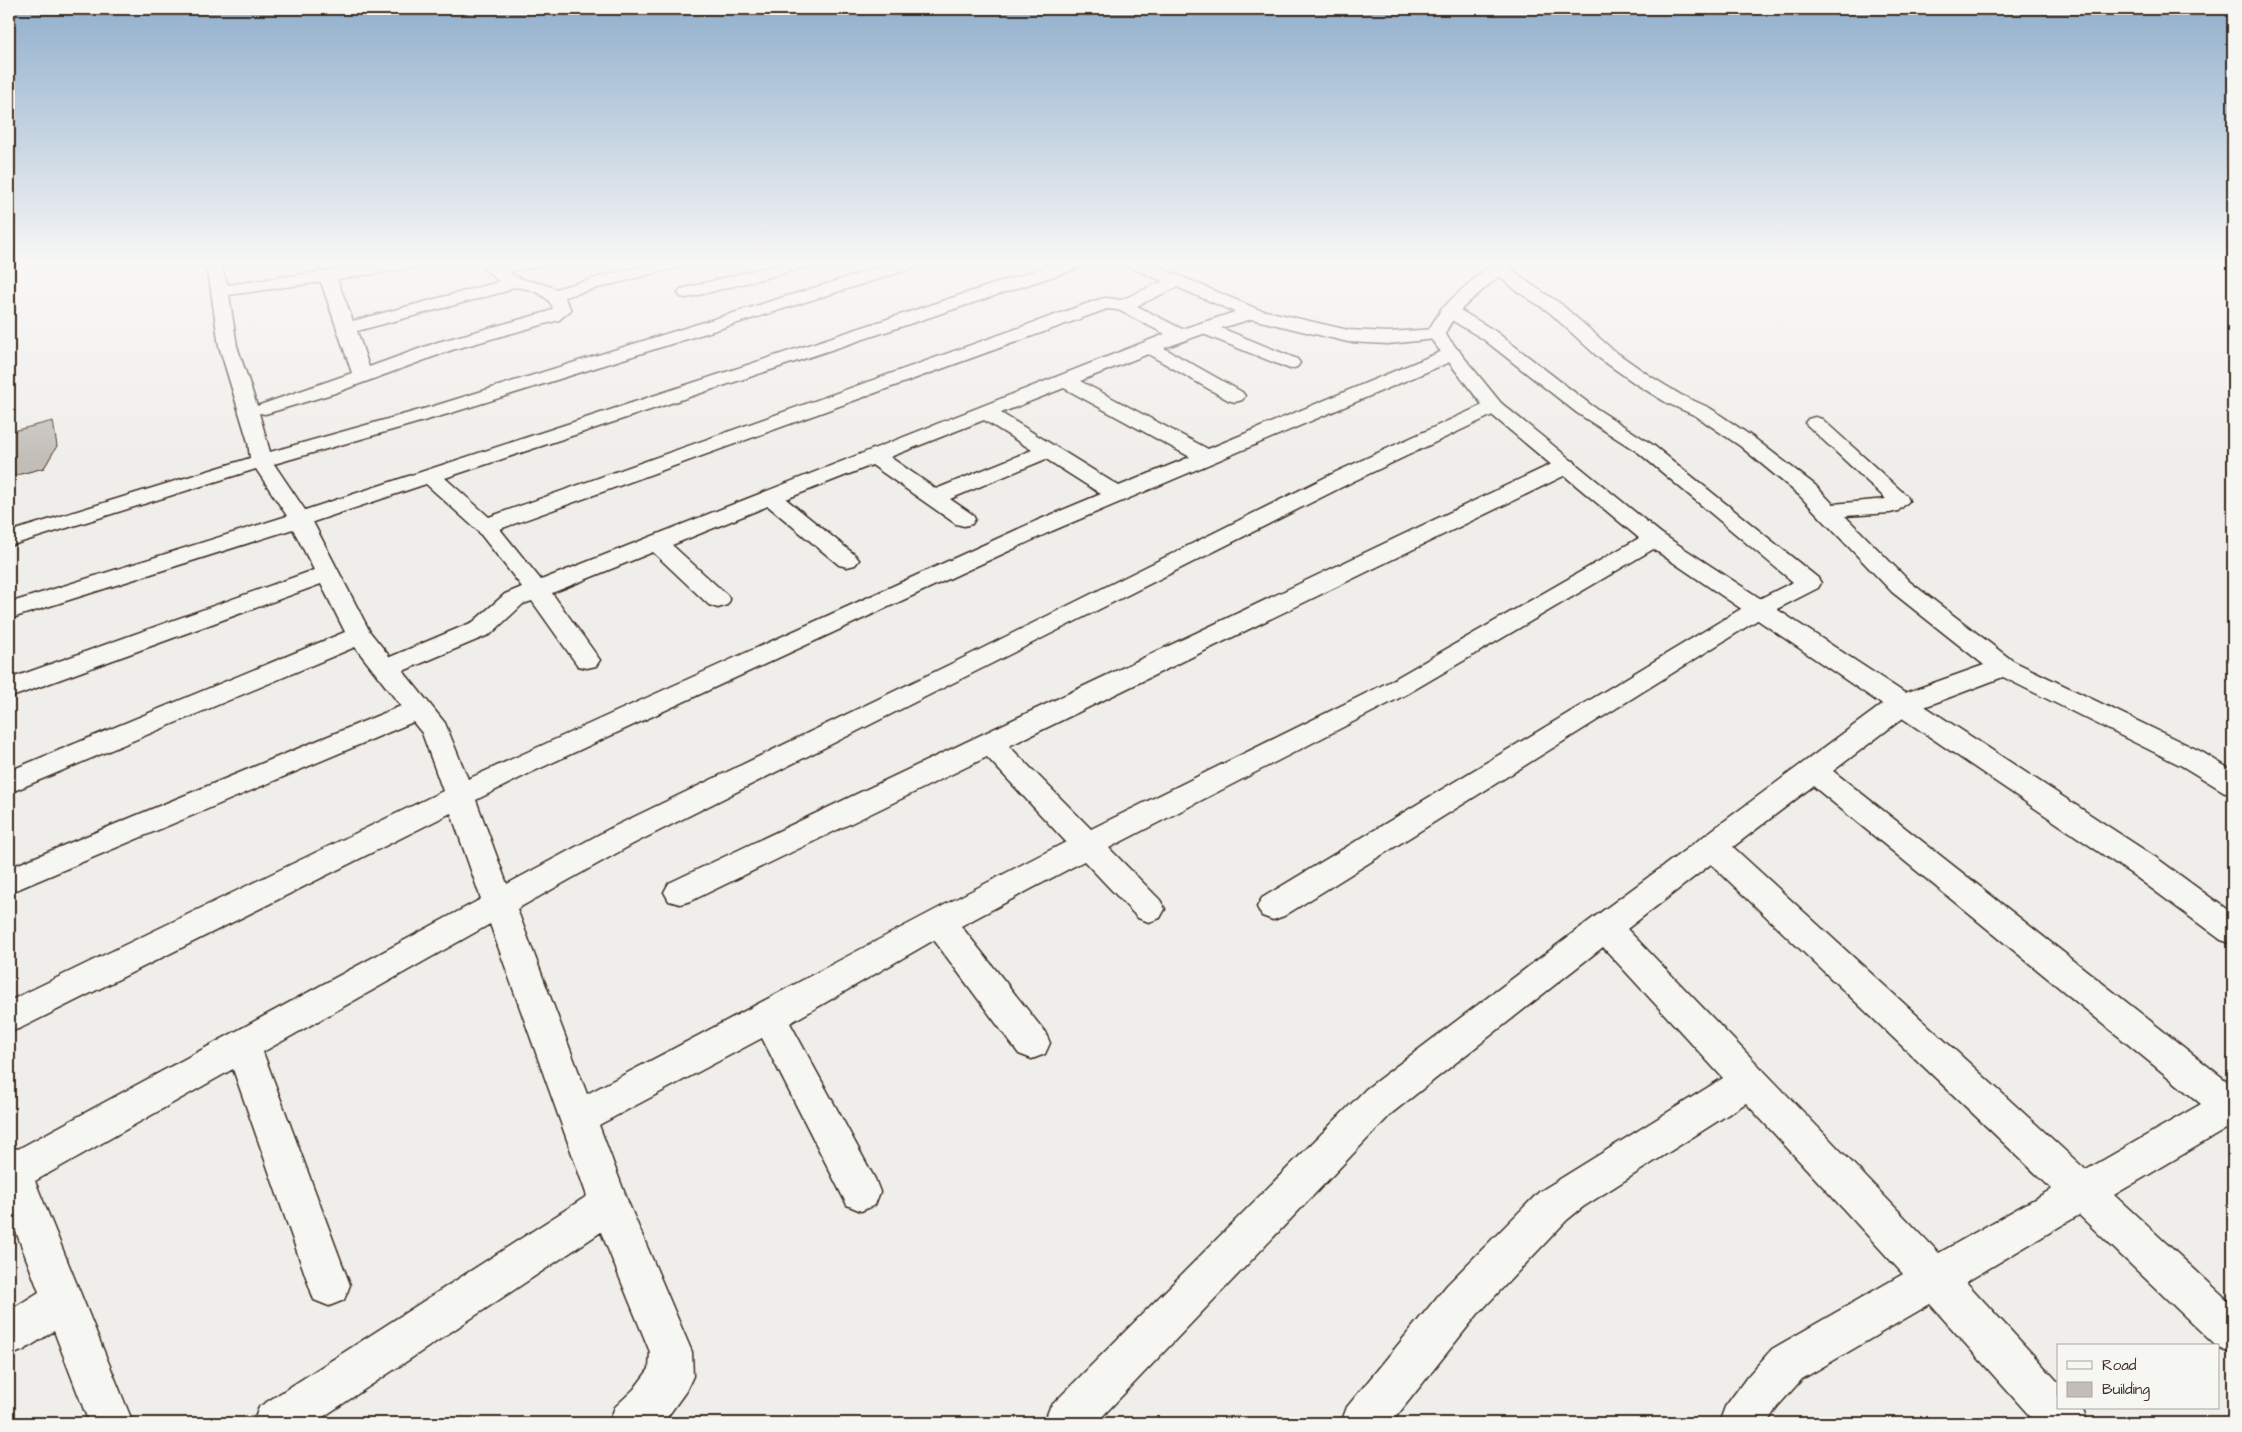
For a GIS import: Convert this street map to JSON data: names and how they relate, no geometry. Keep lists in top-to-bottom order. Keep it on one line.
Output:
{"legend":["Road","Building"]}
